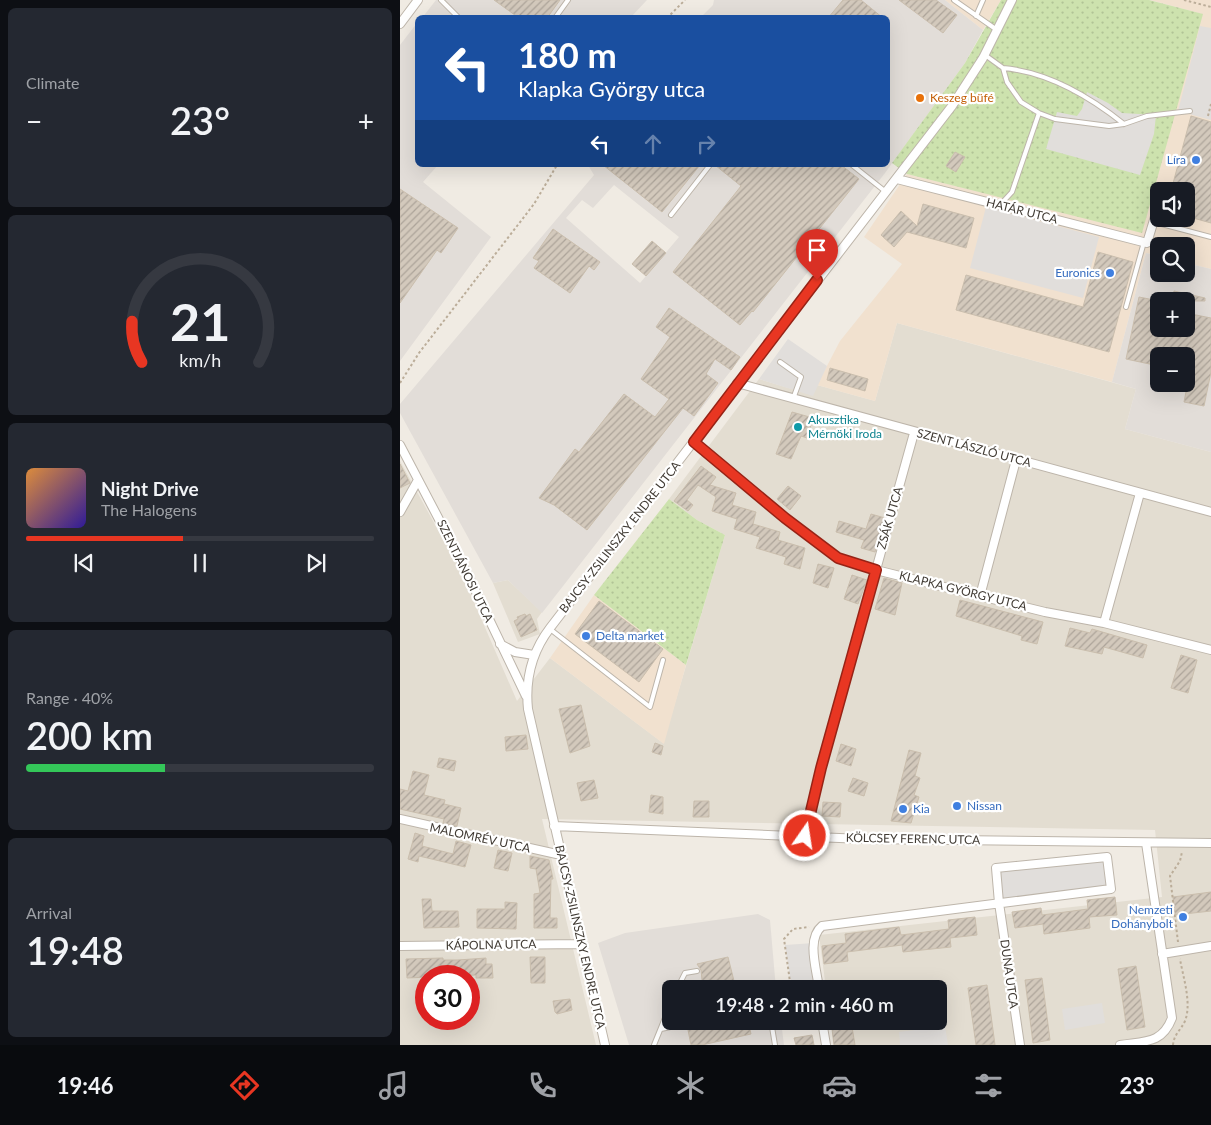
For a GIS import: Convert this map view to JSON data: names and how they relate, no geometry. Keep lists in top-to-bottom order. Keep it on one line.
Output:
{"streets":{"street":["HATÁR UTCA","SZENT LÁSZLÓ UTCA","ZSÁK UTCA","BAJCSY-ZSILINSZKY ENDRE UTCA","SZENTJÁNOSI UTCA","KLAPKA GYÖRGY UTCA","MALOMRÉV UTCA","KÖLCSEY FERENC UTCA","KÁPOLNA UTCA","DUNA UTCA"]},"crossings":[["HATÁR UTCA","BAJCSY-ZSILINSZKY ENDRE UTCA"],["SZENT LÁSZLÓ UTCA","ZSÁK UTCA"],["SZENT LÁSZLÓ UTCA","BAJCSY-ZSILINSZKY ENDRE UTCA"],["ZSÁK UTCA","KLAPKA GYÖRGY UTCA"],["ZSÁK UTCA","KÖLCSEY FERENC UTCA"],["BAJCSY-ZSILINSZKY ENDRE UTCA","SZENTJÁNOSI UTCA"],["BAJCSY-ZSILINSZKY ENDRE UTCA","KLAPKA GYÖRGY UTCA"],["BAJCSY-ZSILINSZKY ENDRE UTCA","MALOMRÉV UTCA"],["BAJCSY-ZSILINSZKY ENDRE UTCA","KÖLCSEY FERENC UTCA"],["BAJCSY-ZSILINSZKY ENDRE UTCA","KÁPOLNA UTCA"]],"places":["Keszeg büfé","Líra","Euronics","Akusztika Mérnöki Iroda","Delta market","Nissan","Kia","Nemzeti Dohánybolt"],"page":{"tile":["Climate",["Range · 40%","200 km"],["Arrival","19:48"]],"turn":["180 m","Klapka György utca"],"heat":["−","23°","+"],"map_buttons":["+","−"],"song":["Night Drive","The Halogens"],"limit":"30","trip":"19:48 · 2 min · 460 m","tabs":["19:46","23°"],"gauge":["21","km/h"]}}
